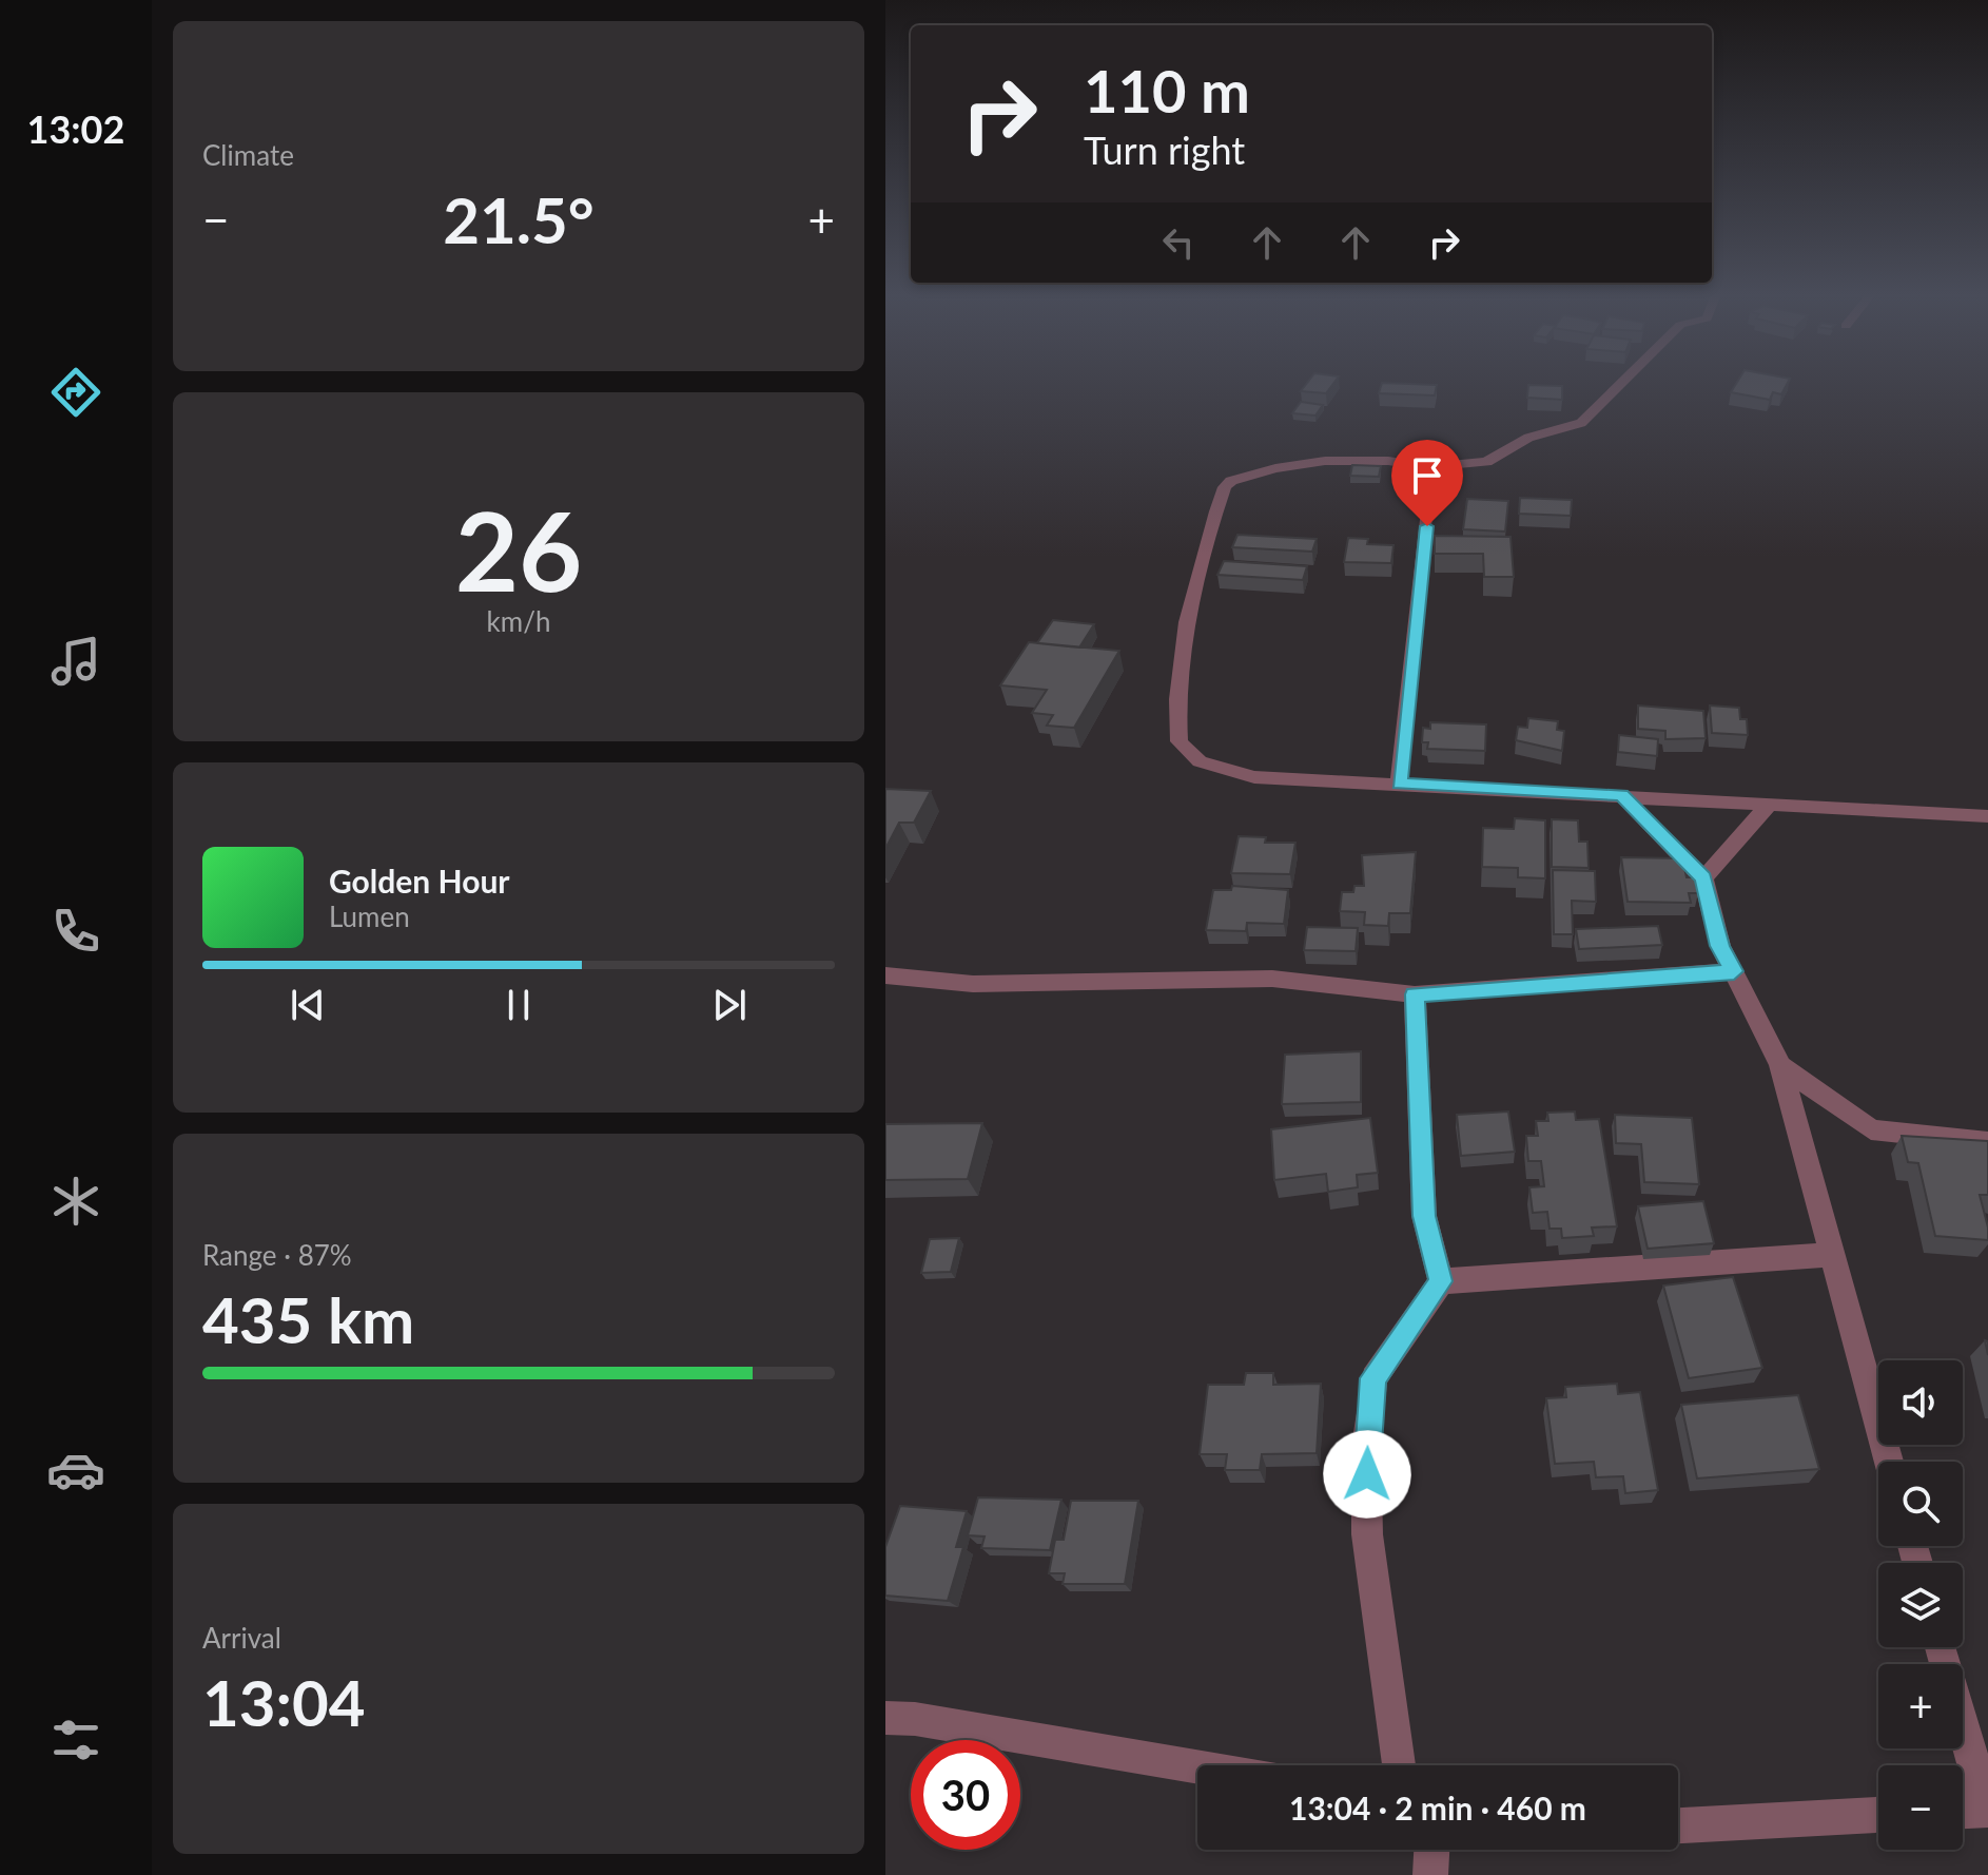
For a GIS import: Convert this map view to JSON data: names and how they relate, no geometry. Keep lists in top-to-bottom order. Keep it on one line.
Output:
{"page":{"tabs":"13:02","tile":["Climate",["26","km/h"],["Range · 87%","435 km"],["Arrival","13:04"]],"turn":["110 m","Turn right"],"heat":["−","21.5°","+"],"song":["Golden Hour","Lumen"],"map_buttons":["+","−"],"limit":"30","trip":"13:04 · 2 min · 460 m"}}
